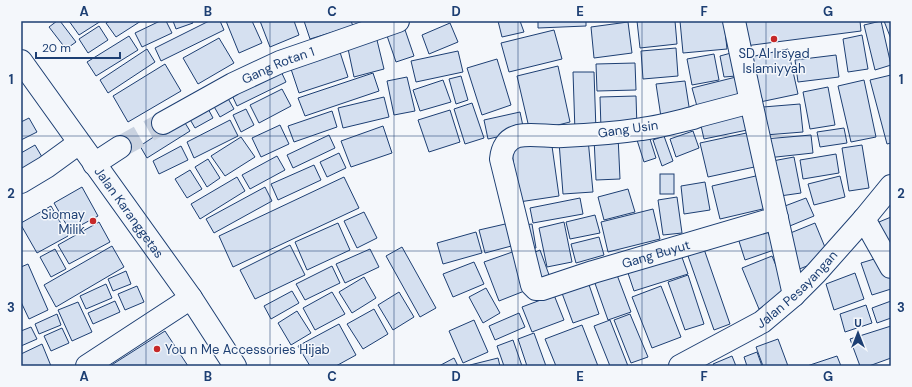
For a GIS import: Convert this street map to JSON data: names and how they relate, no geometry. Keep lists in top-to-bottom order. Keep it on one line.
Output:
{"streets":{"street":["Gang Rotan 1","Gang Usin","Jalan Karanggetas","Gang Buyut","Jalan Pesayangan"]},"crossings":[["Gang Usin","Gang Buyut"]],"places":["SD Al Irsyad Islamiyyah","Siomay Milik","You n Me Accessories Hijab"],"scale_bar":"20 m","north":"top","grid":{"columns":["A","B","C","D","E","F","G"],"rows":["1","2","3"]}}
